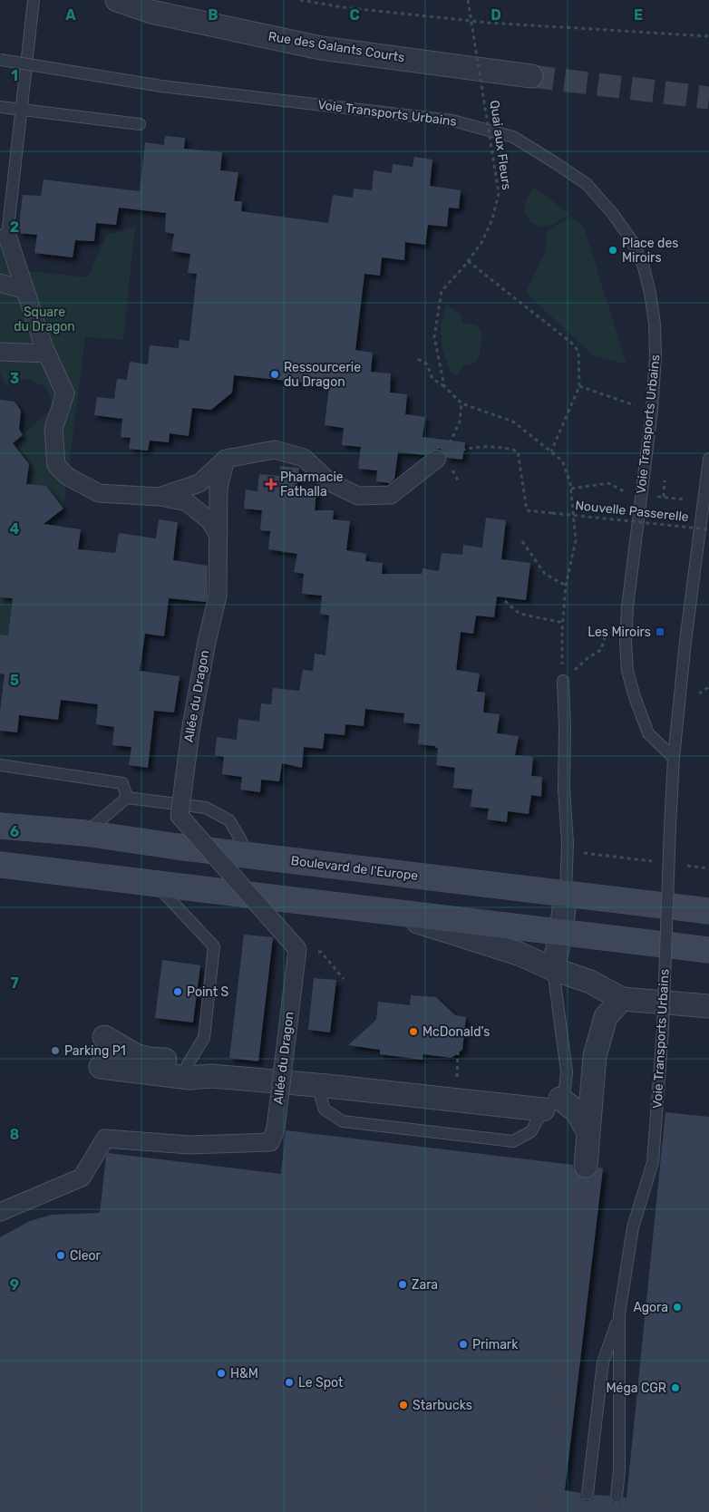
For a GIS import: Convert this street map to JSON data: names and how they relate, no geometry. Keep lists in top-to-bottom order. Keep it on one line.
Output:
{"streets":{"main road":["Boulevard de l'Europe"],"street":["Rue des Galants Courts","Allée du Dragon"],"lane":["Voie Transports Urbains"],"path":["Quai aux Fleurs","Nouvelle Passerelle"]},"parks":["Square du Dragon"],"places":{"other":["Place des Miroirs","Ressourcerie du Dragon","Point S","McDonald's","Parking P1","Cleor","Zara","Agora","Primark","H&M","Le Spot","Méga CGR","Starbucks"],"health":["Pharmacie Fathalla"],"transit":["Les Miroirs"]},"grid":{"columns":["A","B","C","D","E"],"rows":["1","2","3","4","5","6","7","8","9"]}}
